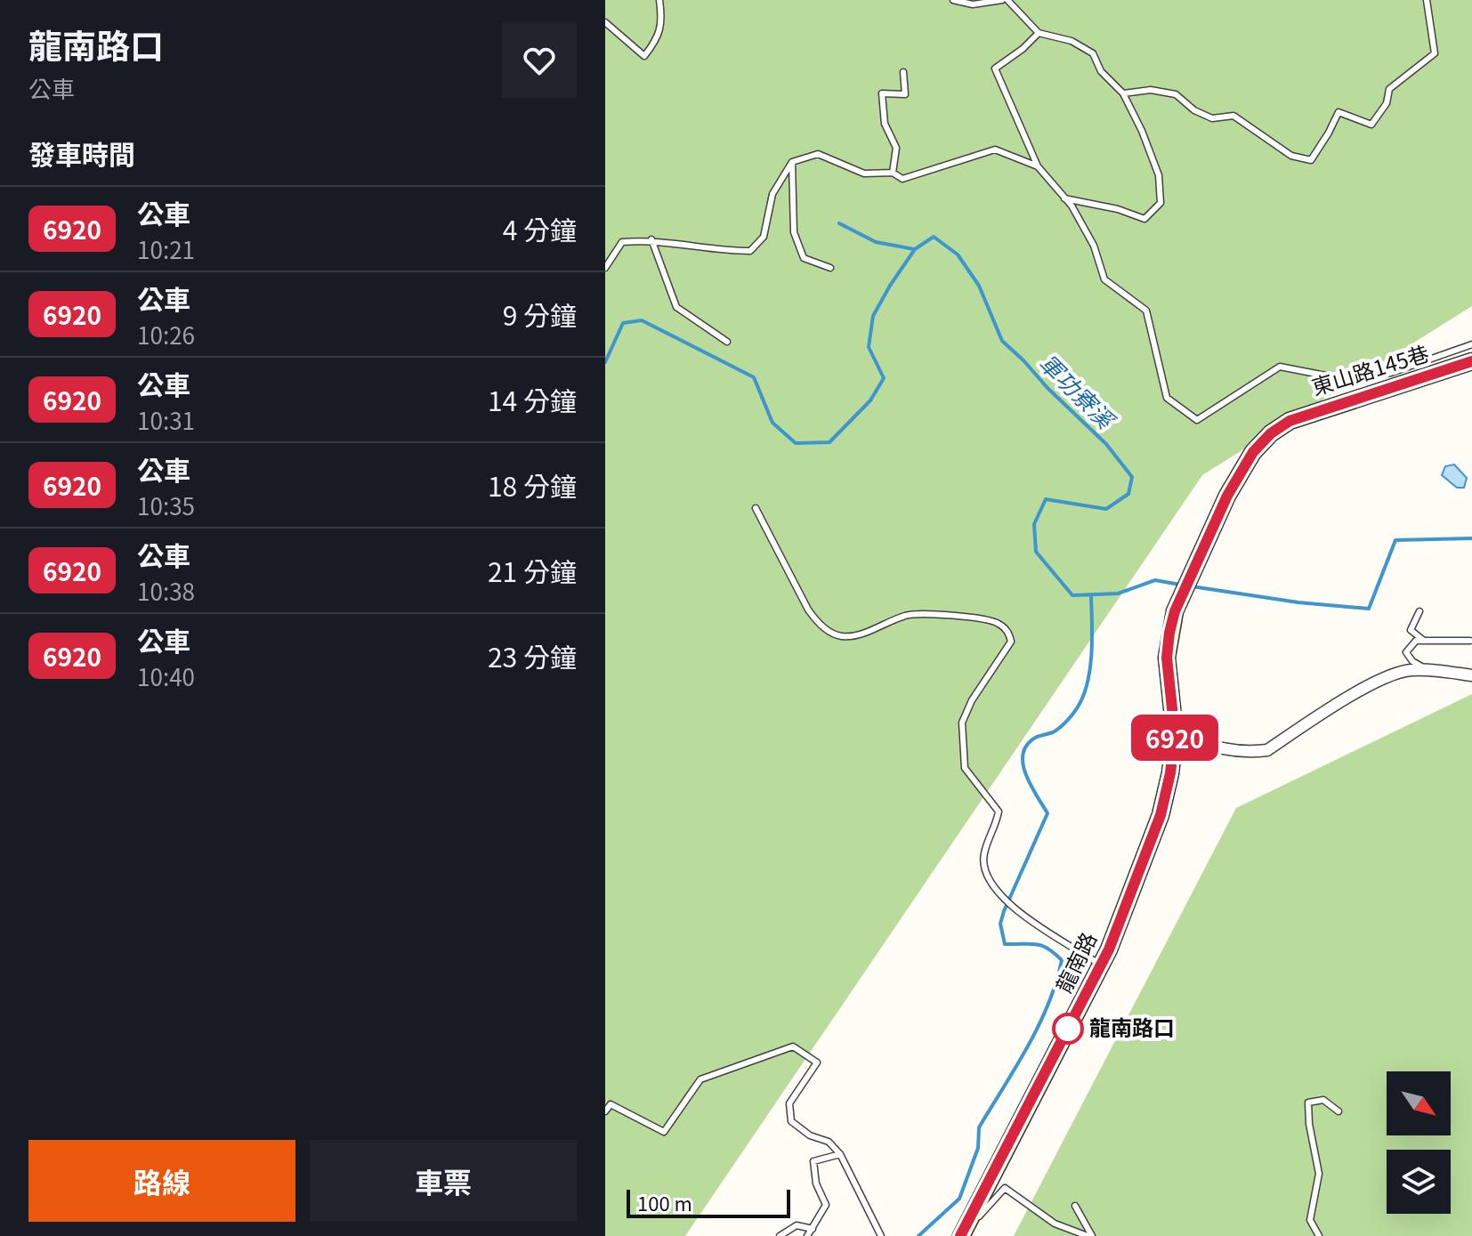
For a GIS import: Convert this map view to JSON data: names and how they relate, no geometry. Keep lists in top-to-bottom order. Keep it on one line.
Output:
{"streets":{"street":["東山路145巷","龍南路"]},"crossings":[["東山路145巷","龍南路"]],"water":["軍功寮溪"],"places":["龍南路口"],"lines":["bus line 6920"],"scale_bar":"100 m","north":"bottom right","page":{"heading":[["龍南路口","公車"],"發車時間"],"on_map":"6920","list":[{"mark":"6920","name":"公車","note":"10:21","value":"4 分鐘"},{"mark":"6920","name":"公車","note":"10:26","value":"9 分鐘"},{"mark":"6920","name":"公車","note":"10:31","value":"14 分鐘"},{"mark":"6920","name":"公車","note":"10:35","value":"18 分鐘"},{"mark":"6920","name":"公車","note":"10:38","value":"21 分鐘"},{"mark":"6920","name":"公車","note":"10:40","value":"23 分鐘"}],"buttons":["路線","車票"],"scale":"100 m"}}
